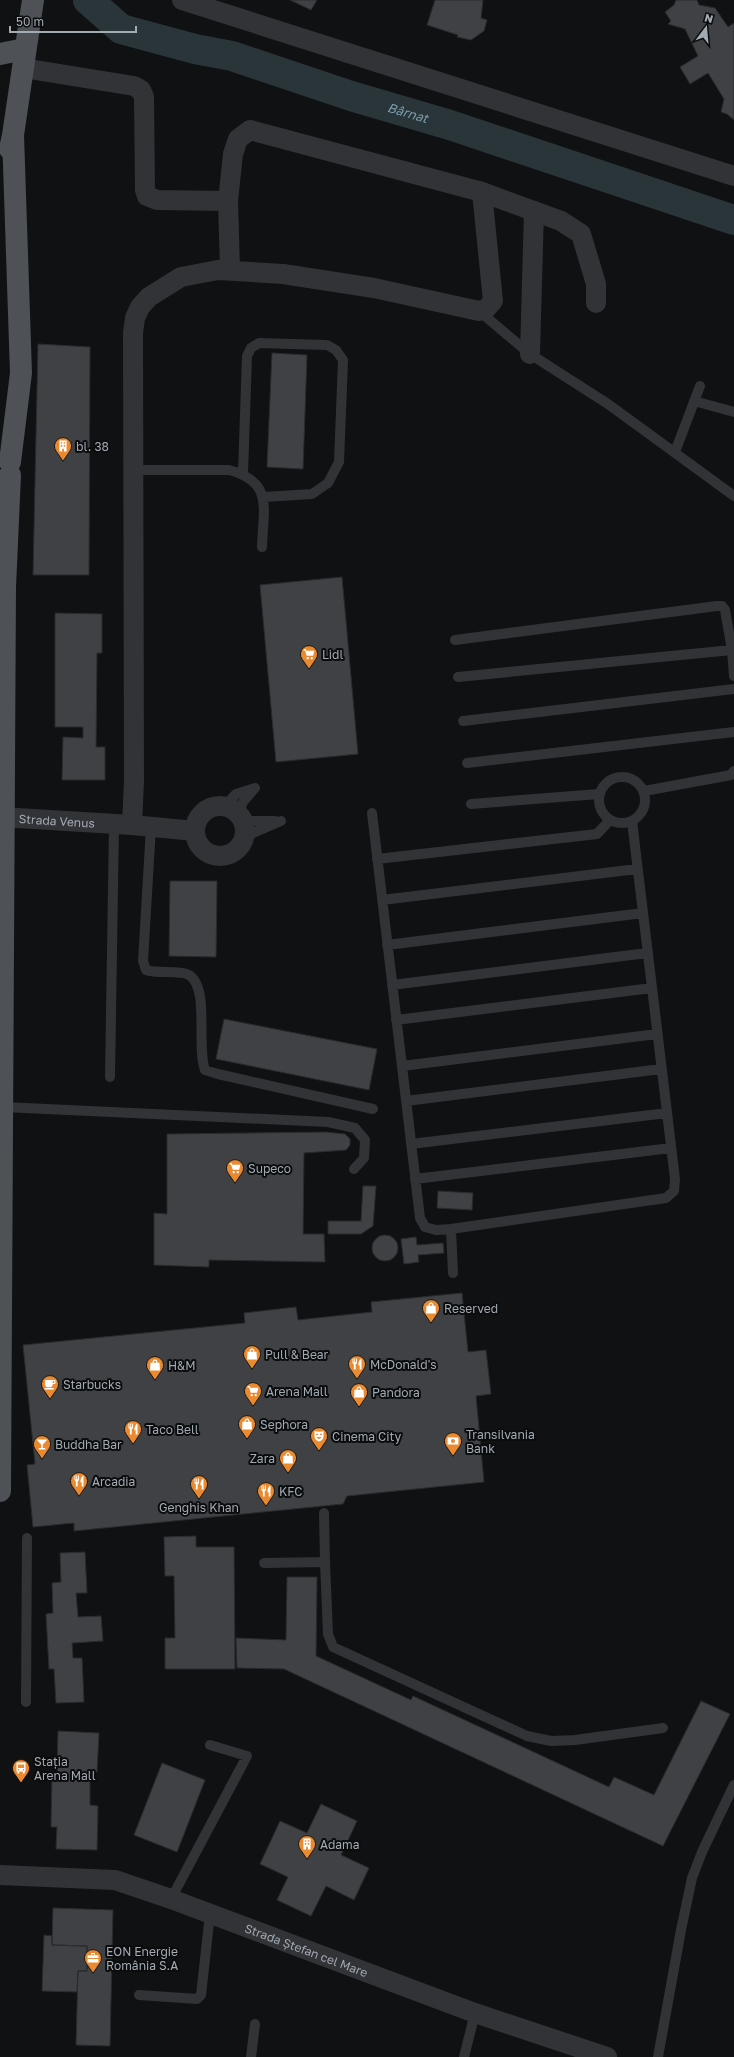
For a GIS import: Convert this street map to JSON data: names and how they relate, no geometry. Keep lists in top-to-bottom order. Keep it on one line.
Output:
{"streets":{"street":["Strada Venus","Strada Ștefan cel Mare"]},"water":["Bârnat"],"places":{"building":["bl. 38","Adama"],"supermarket":["Lidl","Supeco","Arena Mall"],"shop":["Reserved","Pull & Bear","H&M","Pandora","Sephora","Zara"],"restaurant":["McDonald's","Taco Bell","Arcadia","Genghis Khan","KFC"],"cafe":["Starbucks"],"theatre":["Cinema City"],"bank":["Transilvania Bank"],"bar":["Buddha Bar"],"bus stop":["Stația Arena Mall"],"office":["EON Energie România S.A"]},"scale_bar":"50 m","north":"top"}
